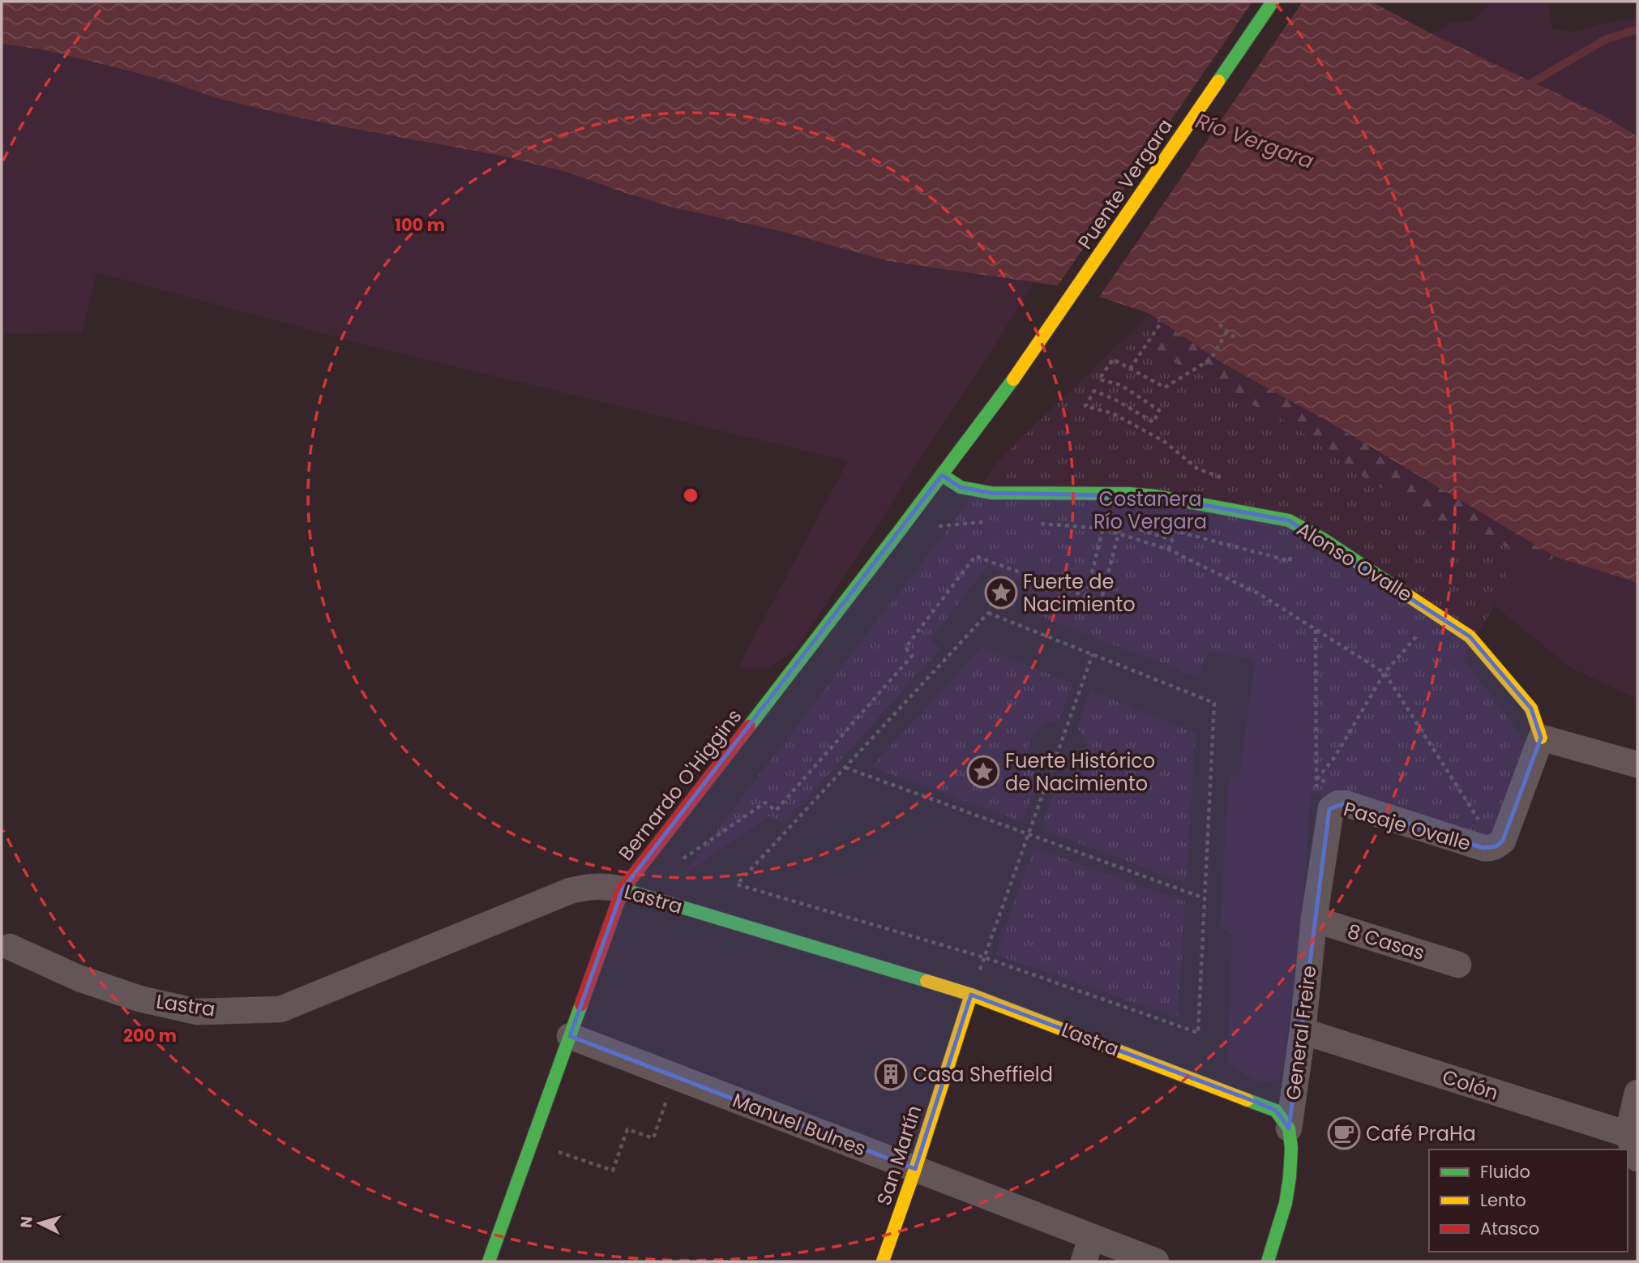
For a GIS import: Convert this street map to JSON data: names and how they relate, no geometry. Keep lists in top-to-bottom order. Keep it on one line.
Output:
{"streets":{"main road":["Puente Vergara","Alonso Ovalle","Bernardo O'Higgins","Lastra","General Freire","San Martín"],"street":["Pasaje Ovalle","8 Casas","Colón","Manuel Bulnes"]},"crossings":[["Puente Vergara","Bernardo O'Higgins"],["Alonso Ovalle","Bernardo O'Higgins"],["Alonso Ovalle","Pasaje Ovalle"],["Bernardo O'Higgins","Lastra"],["Bernardo O'Higgins","Manuel Bulnes"],["Pasaje Ovalle","General Freire"],["Lastra","General Freire"],["Lastra","San Martín"],["8 Casas","General Freire"],["General Freire","Colón"],["Manuel Bulnes","San Martín"]],"water":["Río Vergara"],"parks":["Costanera Río Vergara"],"places":{"place":["Fuerte de Nacimiento","Fuerte Histórico de Nacimiento"],"building":["Casa Sheffield"],"cafe":["Café PraHa"]},"legend":["Fluido","Lento","Atasco"],"north":"left","rings":["100 m","200 m"]}
